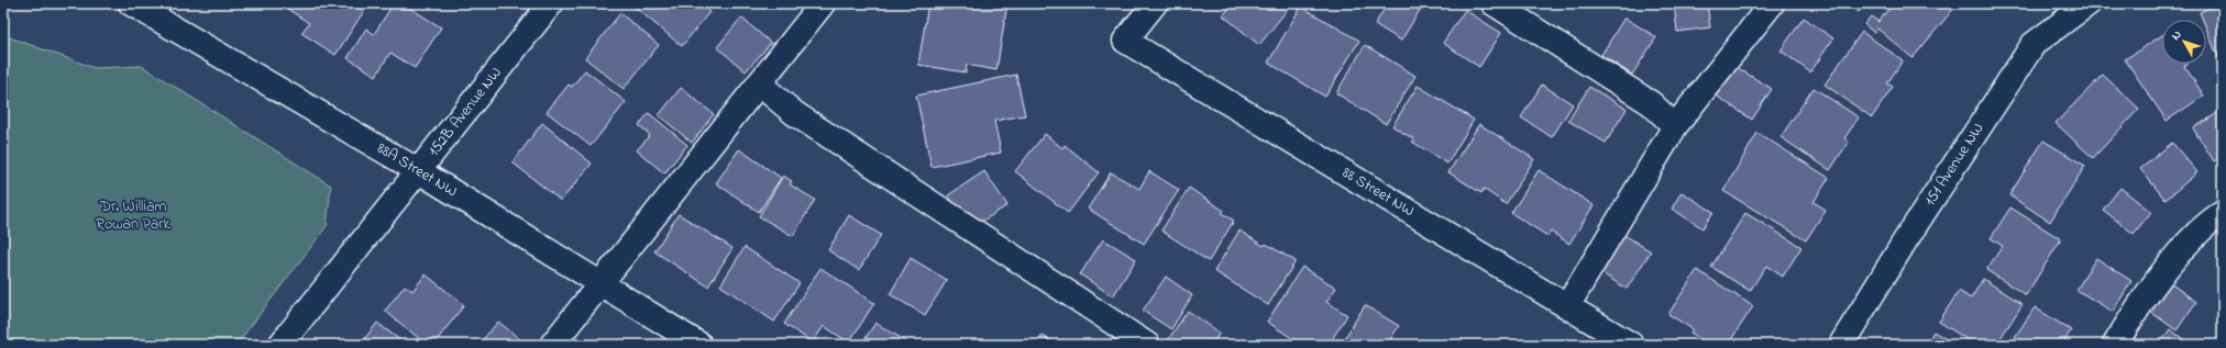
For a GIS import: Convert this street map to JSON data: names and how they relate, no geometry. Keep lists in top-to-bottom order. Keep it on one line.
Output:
{"streets":{"street":["152B Avenue NW","151 Avenue NW","88A Street NW","88 Street NW"]},"crossings":[["152B Avenue NW","88A Street NW"]],"parks":["Dr. William Rowan Park"],"north":"top left"}
